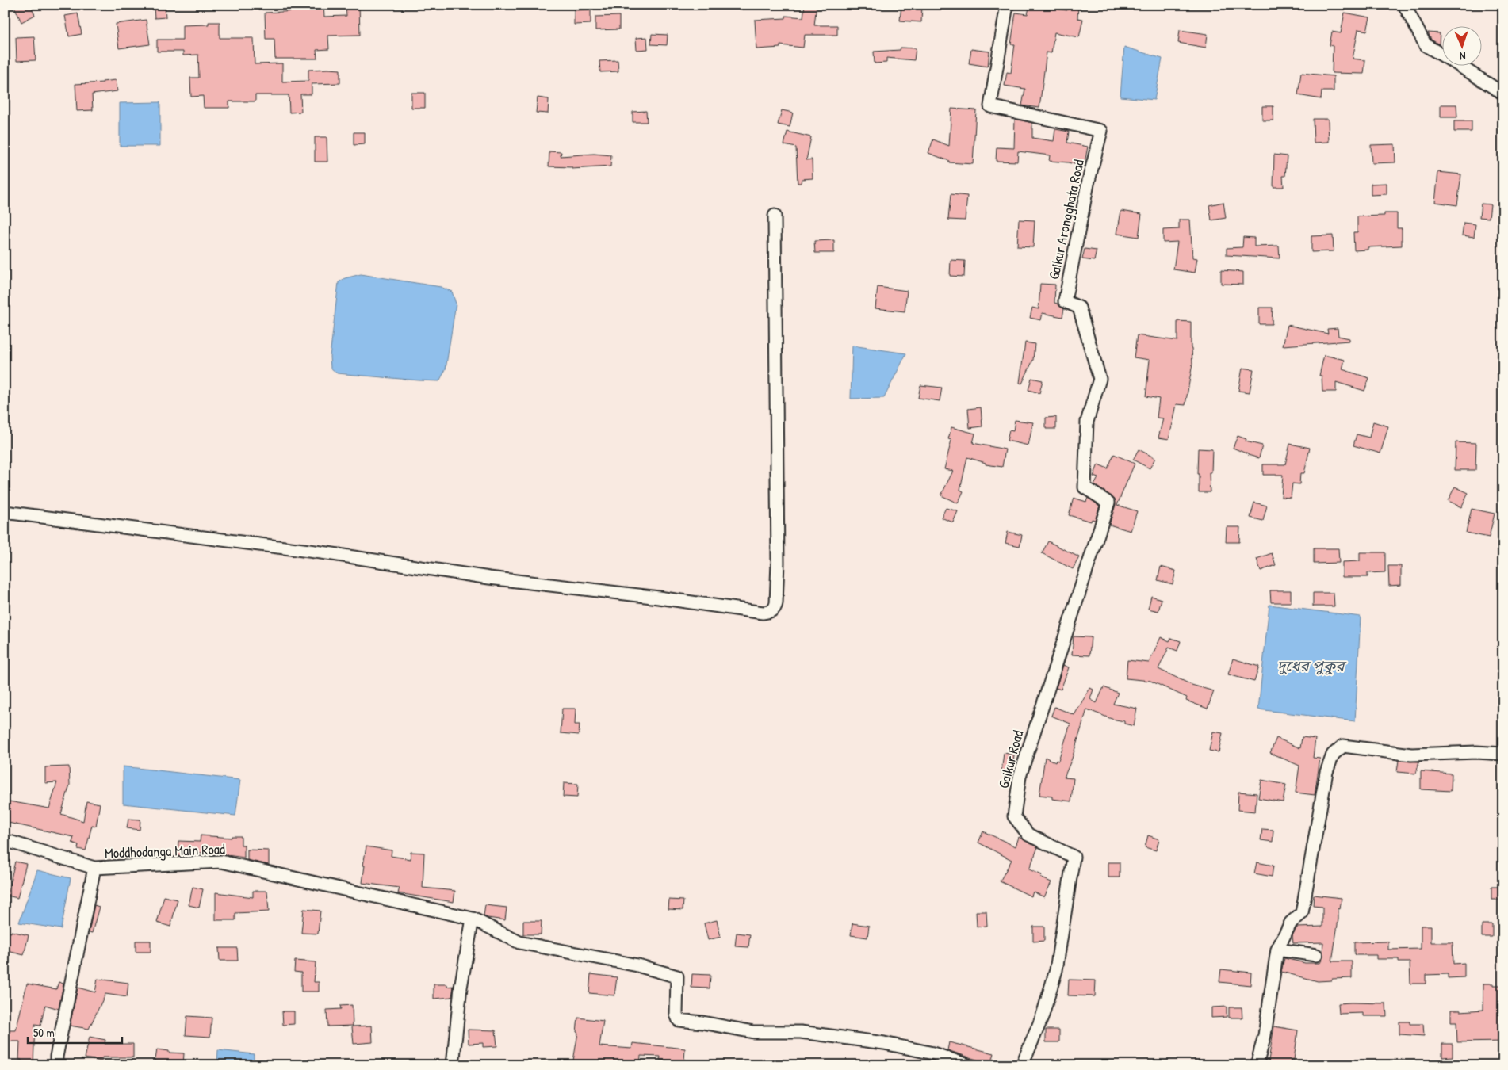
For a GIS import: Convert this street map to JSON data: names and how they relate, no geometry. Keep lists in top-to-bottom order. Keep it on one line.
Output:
{"streets":{"street":["Gaikur Arongghata Road","Gaikur Road","Moddhodanga Main Road"]},"crossings":[["Gaikur Arongghata Road","Gaikur Road"]],"water":["দুধের পুকুর"],"scale_bar":"50 m","north":"bottom"}
